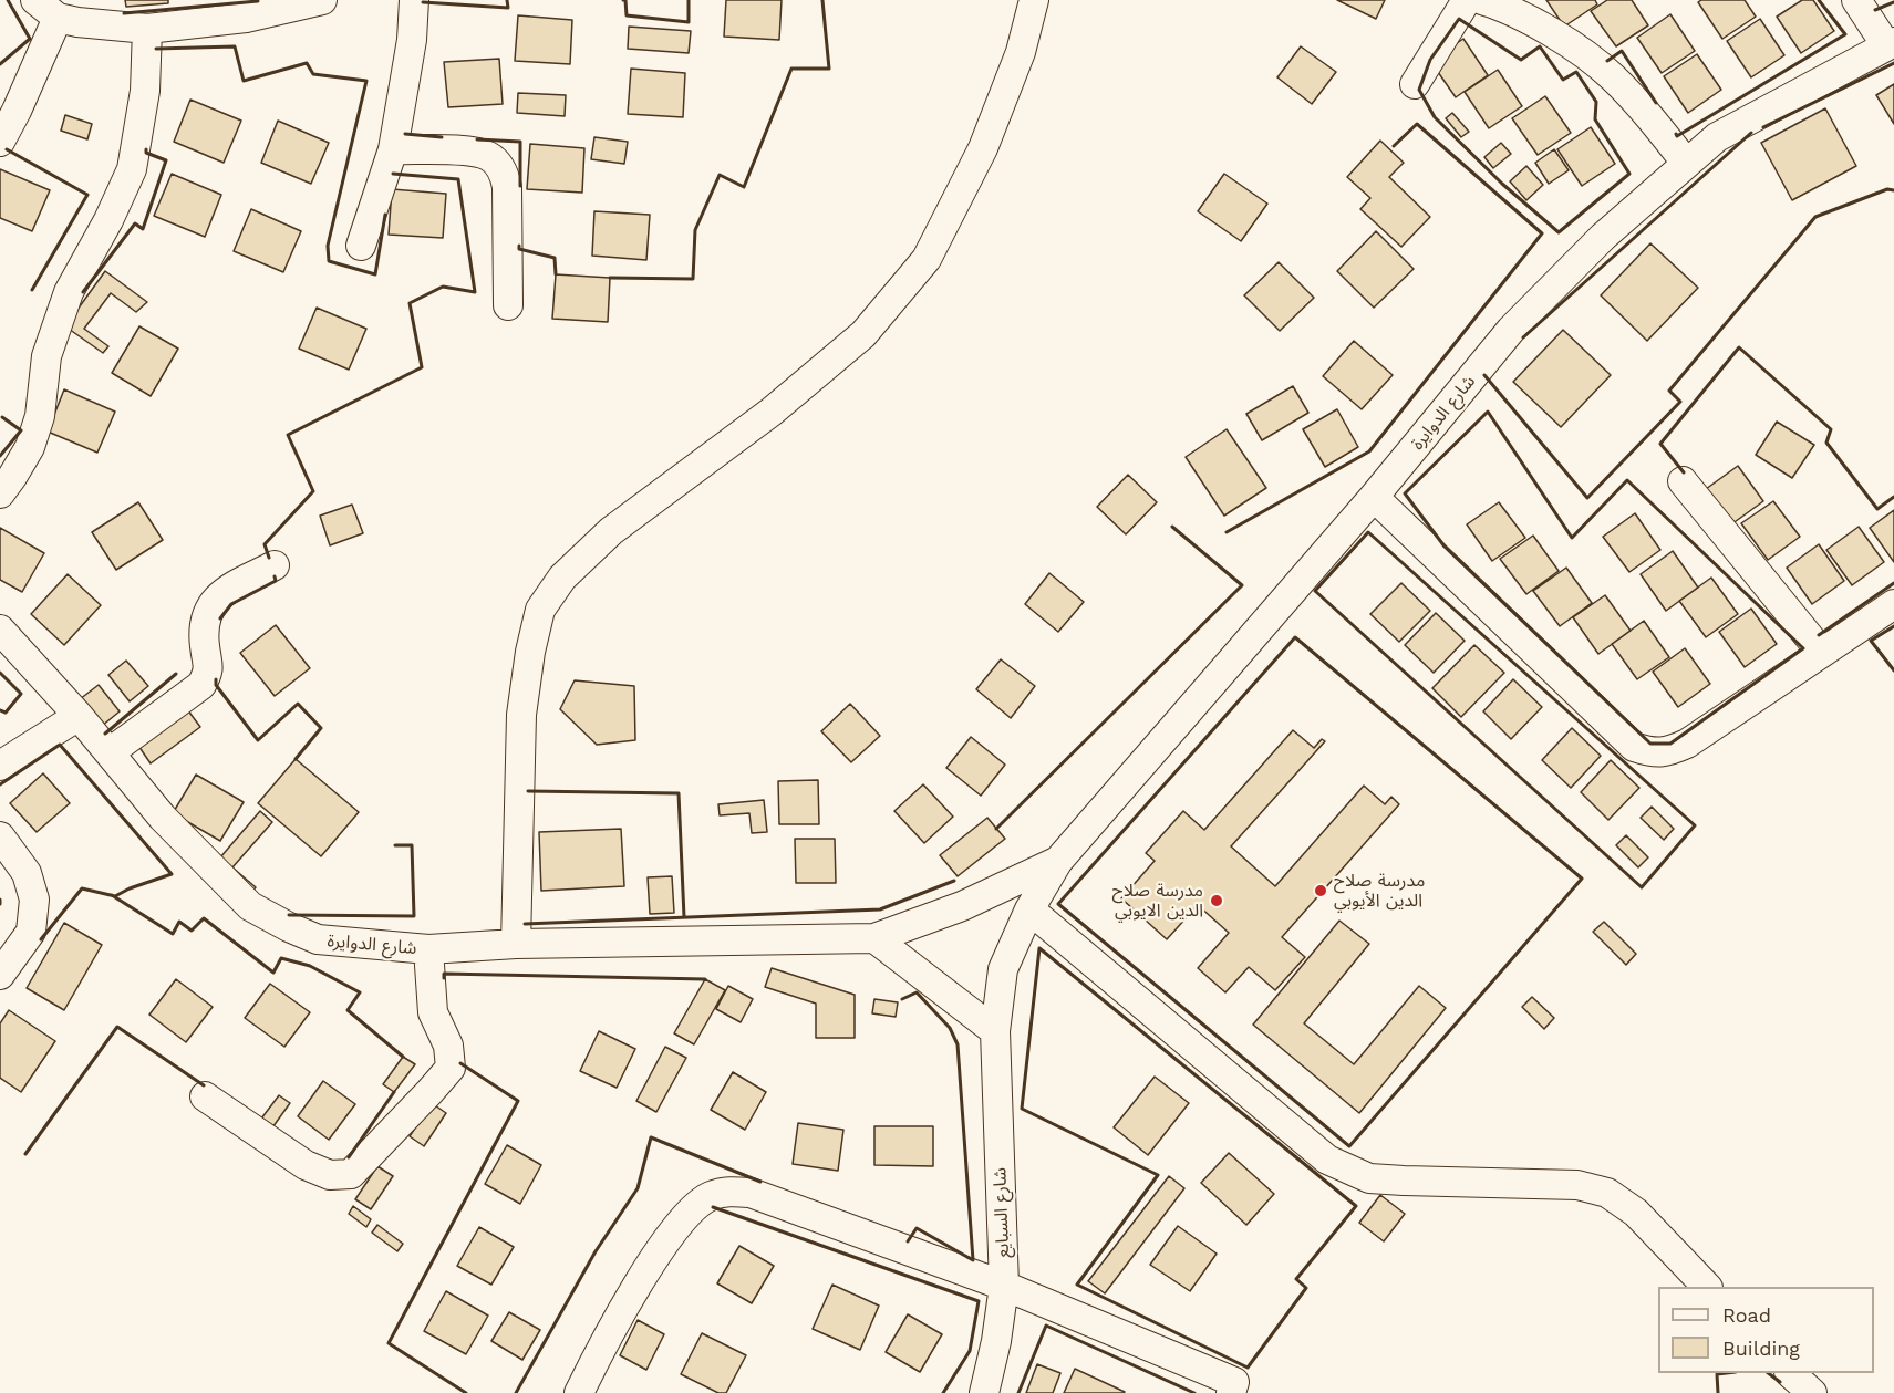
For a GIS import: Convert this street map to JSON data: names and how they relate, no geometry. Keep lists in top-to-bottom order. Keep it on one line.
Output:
{"streets":{"street":["شارع الدوايرة","شارع السبايع"]},"crossings":[["شارع الدوايرة","شارع السبايع"]],"places":["مدرسة صلاح الدين الأيوبي","مدرسة صلاح الدين الايوبي"],"legend":["Road","Building"]}
